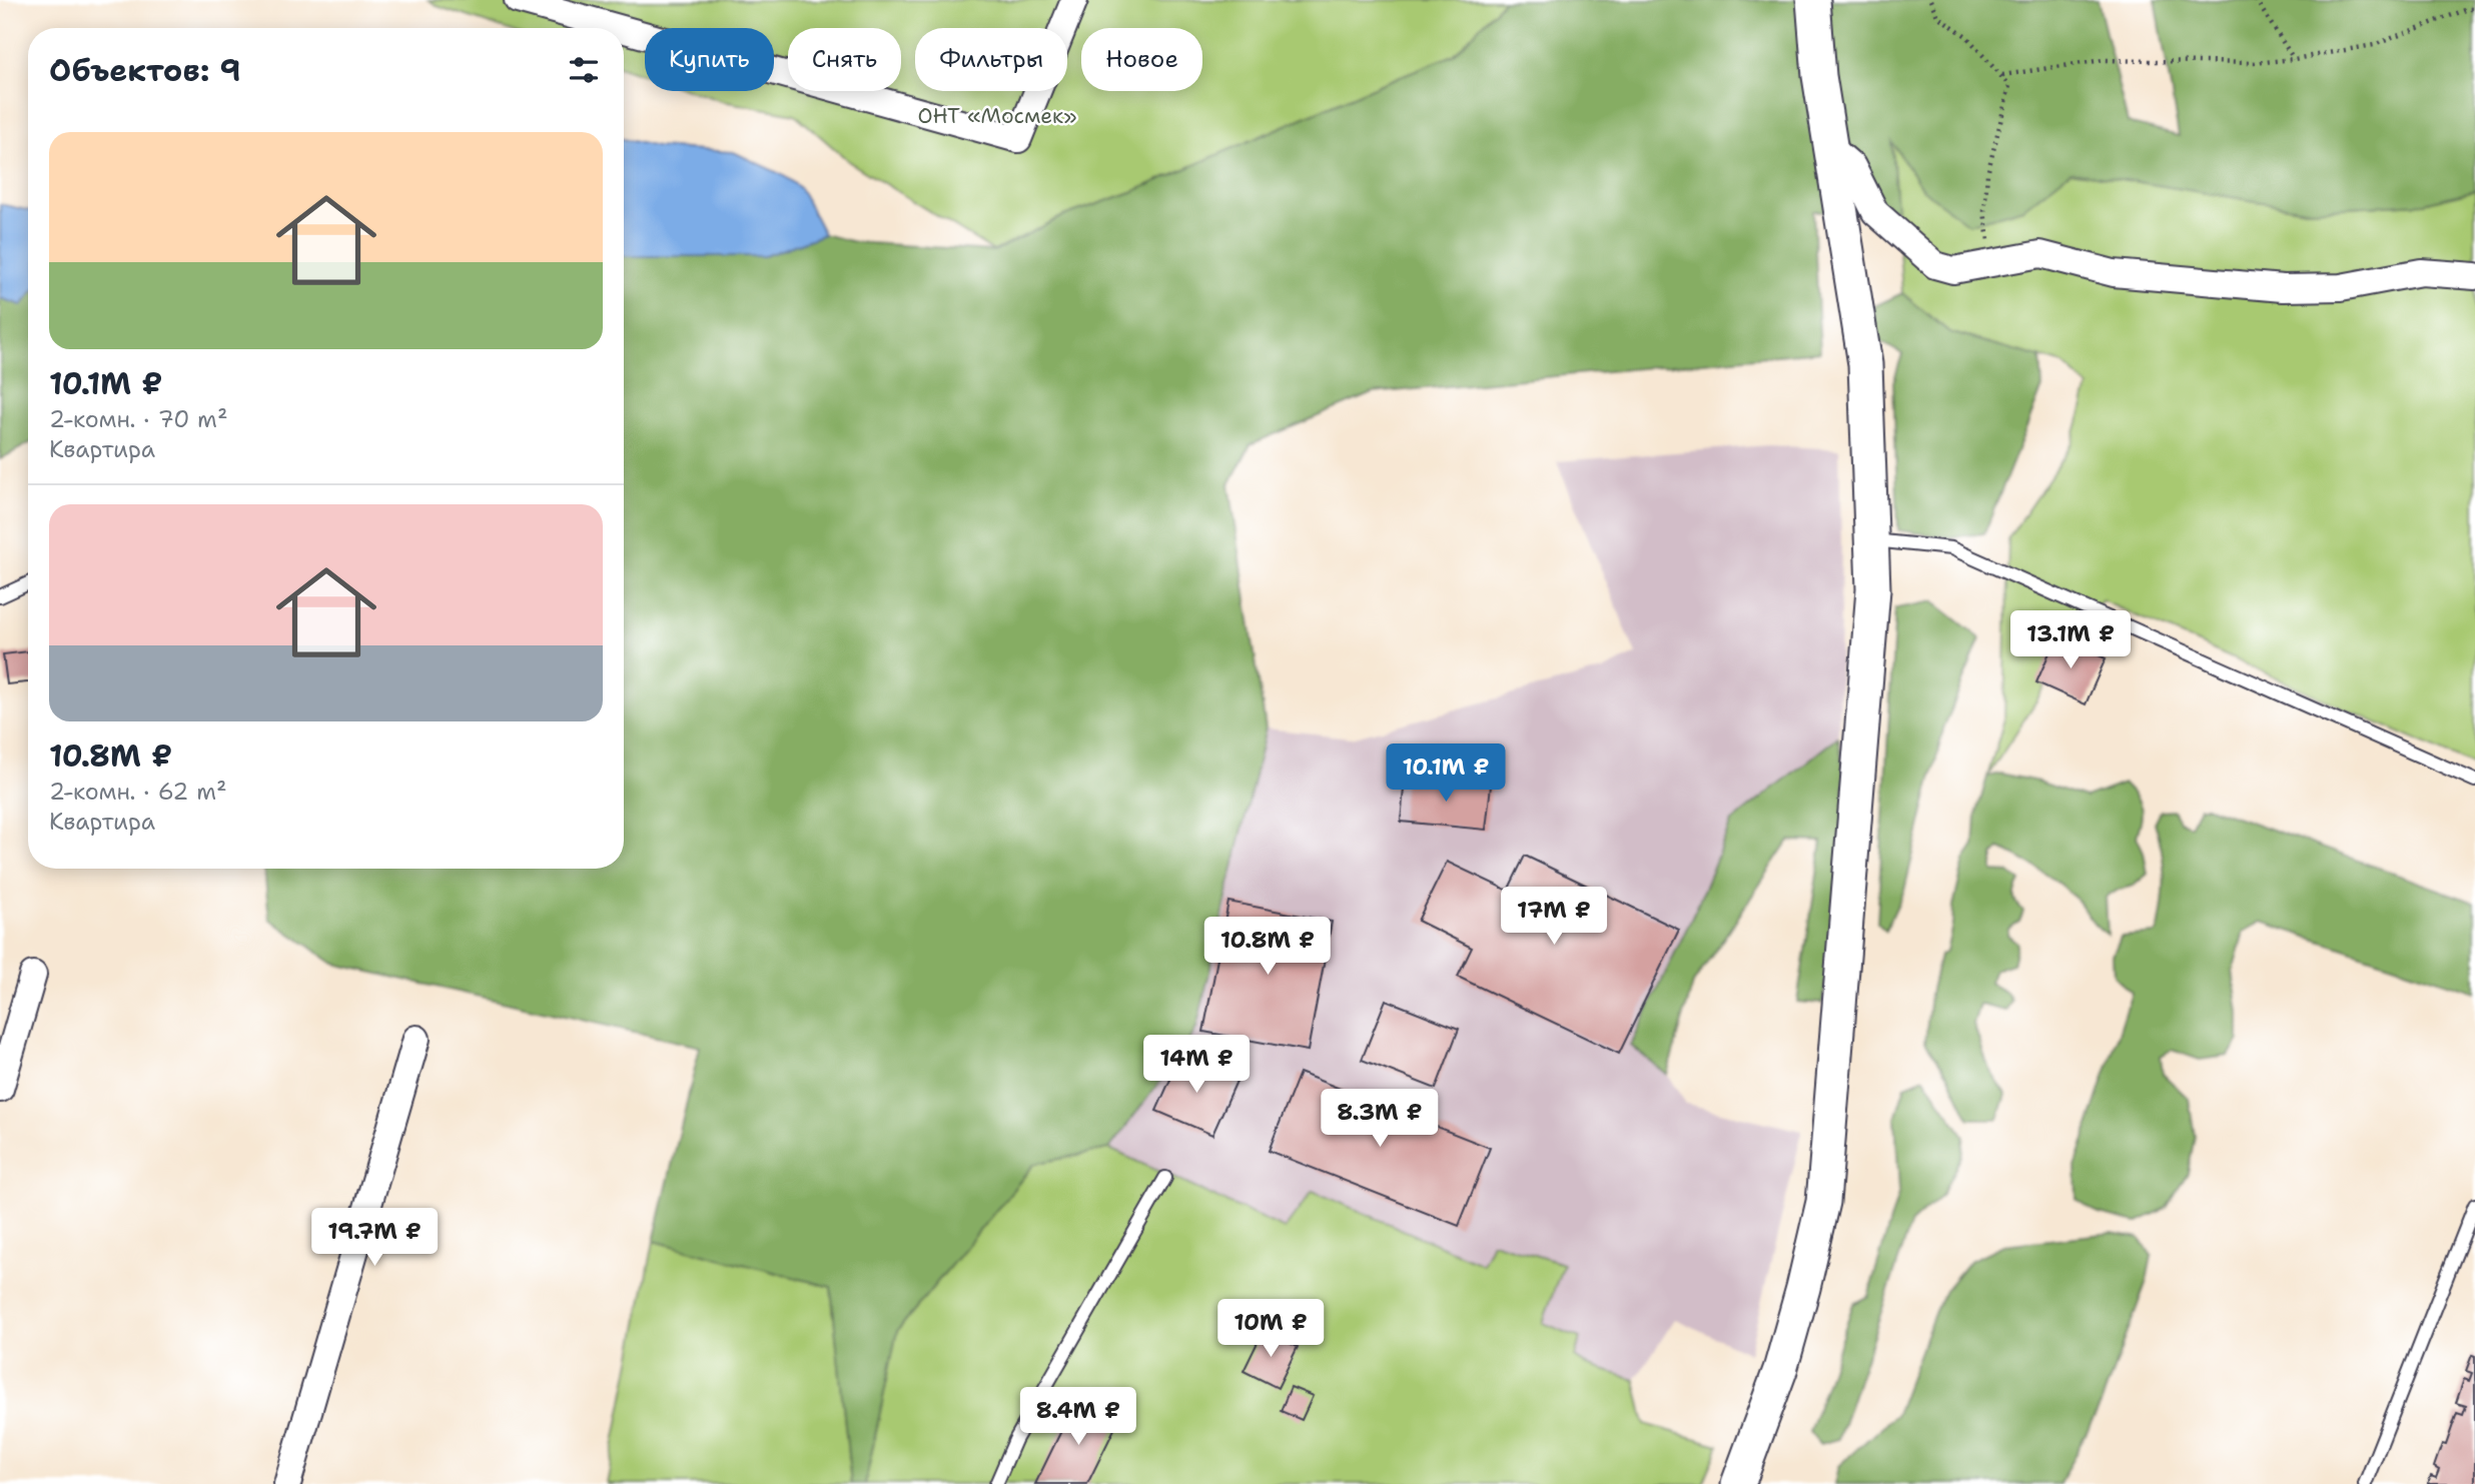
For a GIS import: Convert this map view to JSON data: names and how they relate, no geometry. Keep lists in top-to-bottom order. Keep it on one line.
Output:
{"parks":["ОНТ «Мосмек»"],"page":{"chip":["Купить","Снять","Фильтры","Новое"],"heading":"Объектов: 9","list":[{"name":"10.1M ₽","note":"2-комн. · 70 m² · Квартира"},{"name":"10.8M ₽","note":"2-комн. · 62 m² · Квартира"}],"price":["13.1M ₽","10.1M ₽","17M ₽","10.8M ₽","14M ₽","8.3M ₽","19.7M ₽","10M ₽","8.4M ₽"]}}
